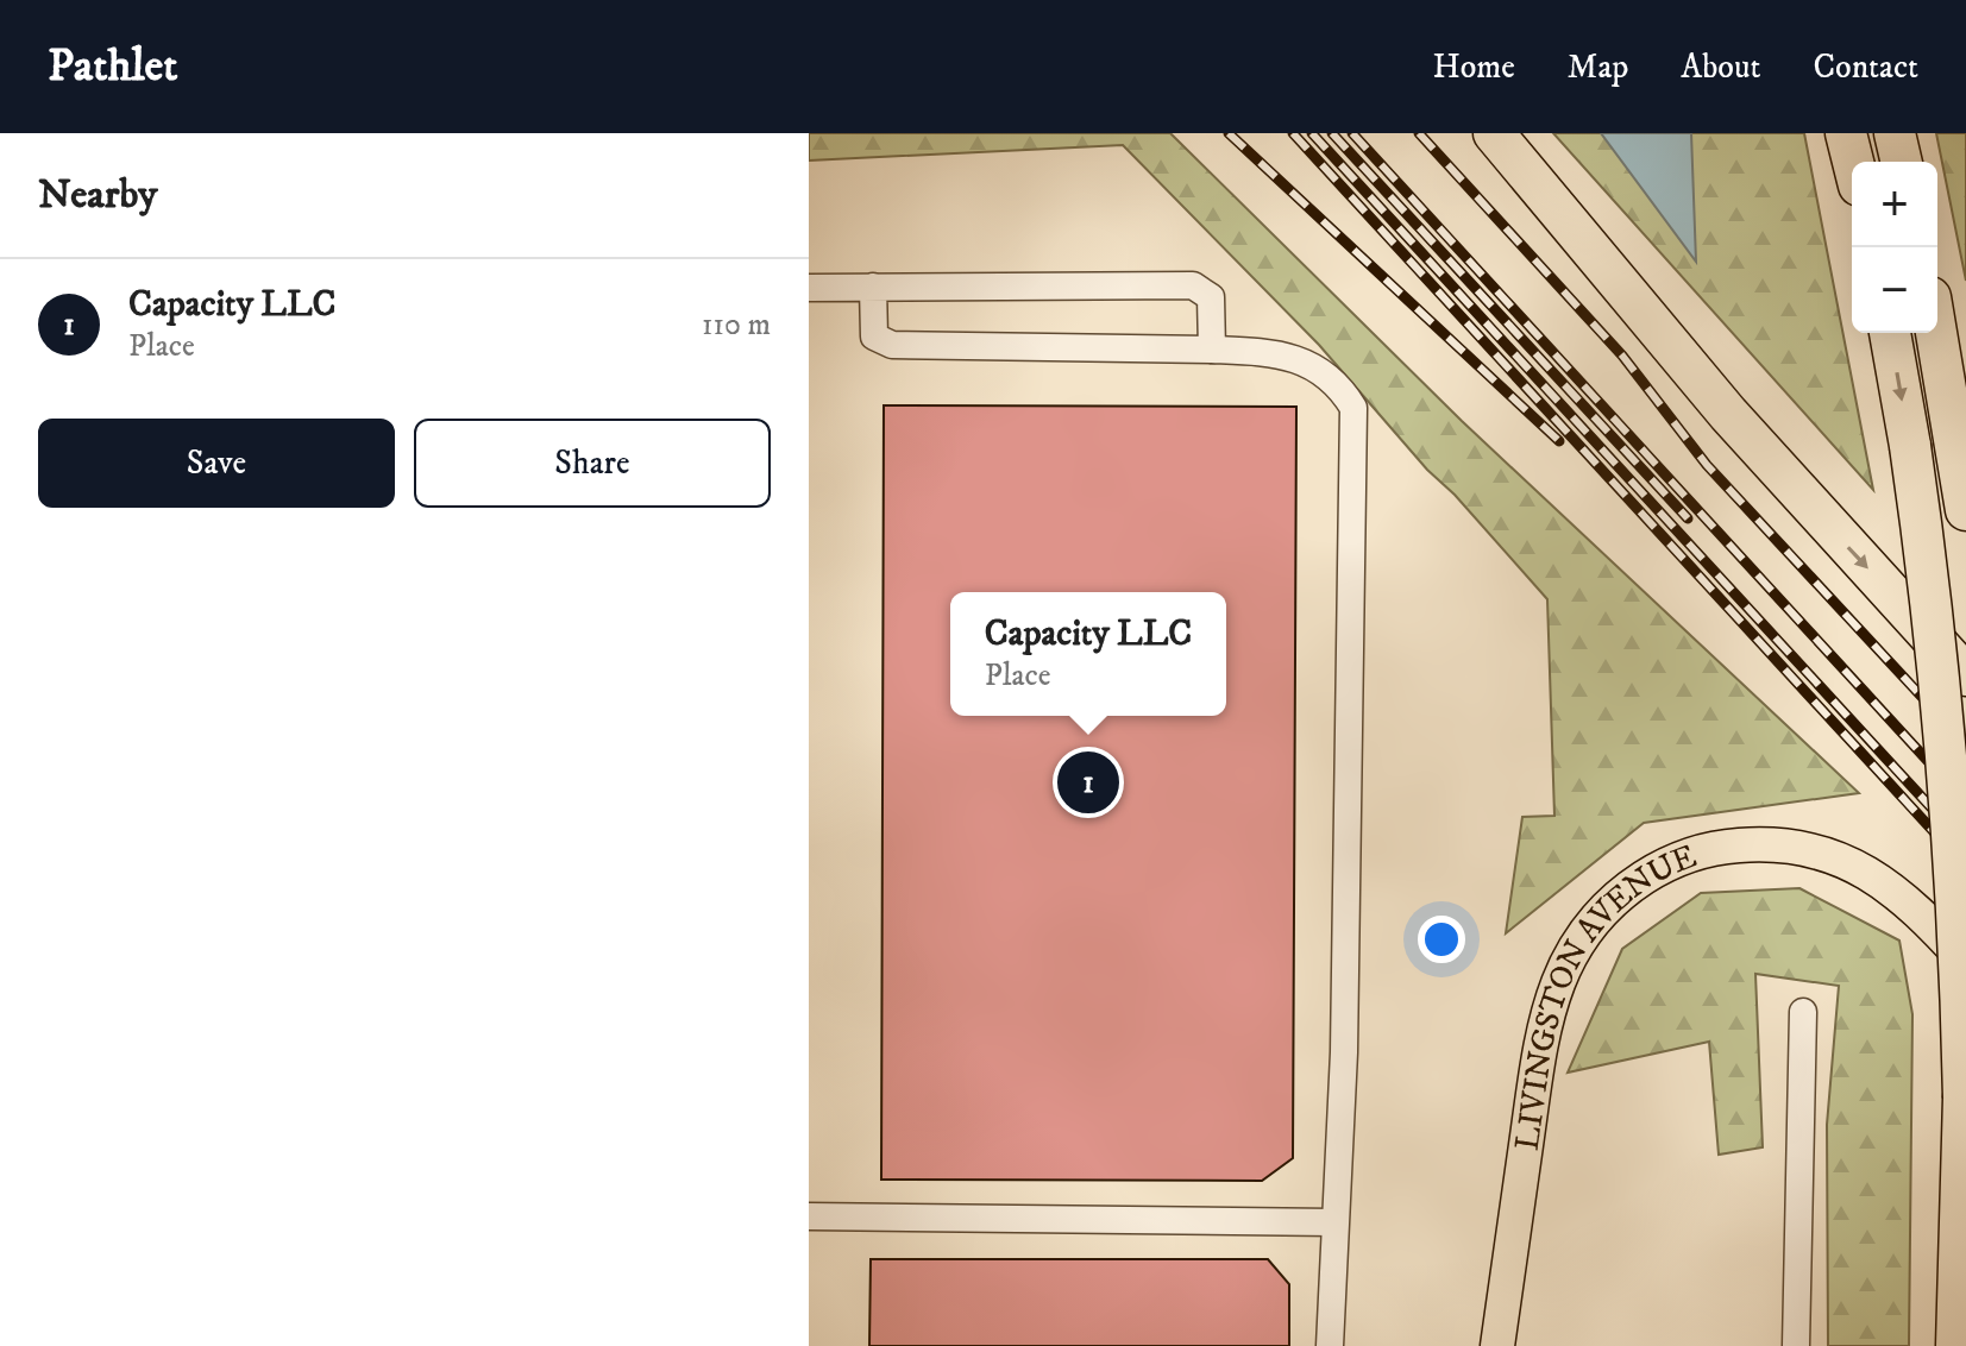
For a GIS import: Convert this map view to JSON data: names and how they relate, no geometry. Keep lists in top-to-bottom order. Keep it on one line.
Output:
{"streets":{"main road":["LIVINGSTON AVENUE"]},"page":{"header":"Pathlet","nav":["Home","Map","About","Contact"],"heading":"Nearby","map_buttons":["+","−"],"list":[{"mark":"1","name":"Capacity LLC","note":"Place","value":"110 m"}],"buttons":["Save","Share"],"popup":["Capacity LLC","Place"],"pins":"1"}}
